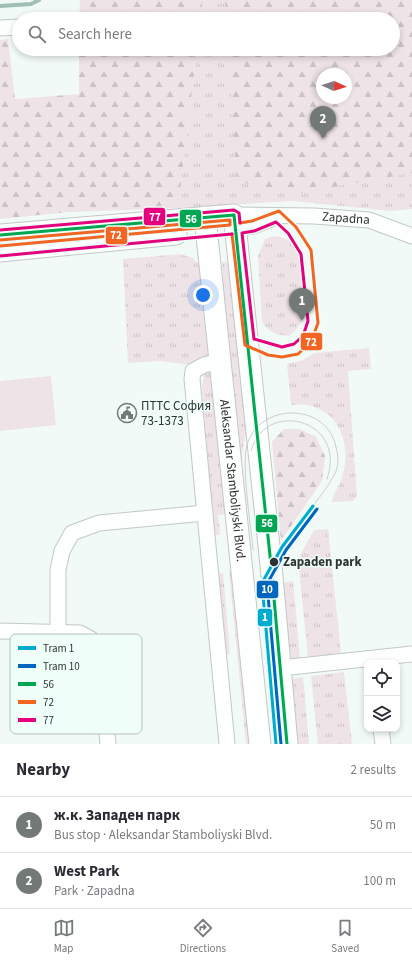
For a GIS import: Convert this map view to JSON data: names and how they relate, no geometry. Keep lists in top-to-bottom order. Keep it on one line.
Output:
{"streets":{"street":["Zapadna","Aleksandar Stamboliyski Blvd."]},"crossings":[["Zapadna","Aleksandar Stamboliyski Blvd."]],"places":{"public building":["ПТТС София 73-1373"],"other":["Zapaden park"]},"lines":["transit line 77","transit line 72","transit line 56","tram line 1","tram line 10"],"legend":["Tram 1","Tram 10","56","72","77"],"north":"right","page":{"search":"Search here","pins":["2","1"],"heading":["Nearby","2 results"],"list":[{"mark":"1","name":"ж.к. Западен парк","note":"Bus stop · Aleksandar Stamboliyski Blvd.","value":"50 m"},{"mark":"2","name":"West Park","note":"Park · Zapadna","value":"100 m"}],"nav":["Map","Directions","Saved"]}}
